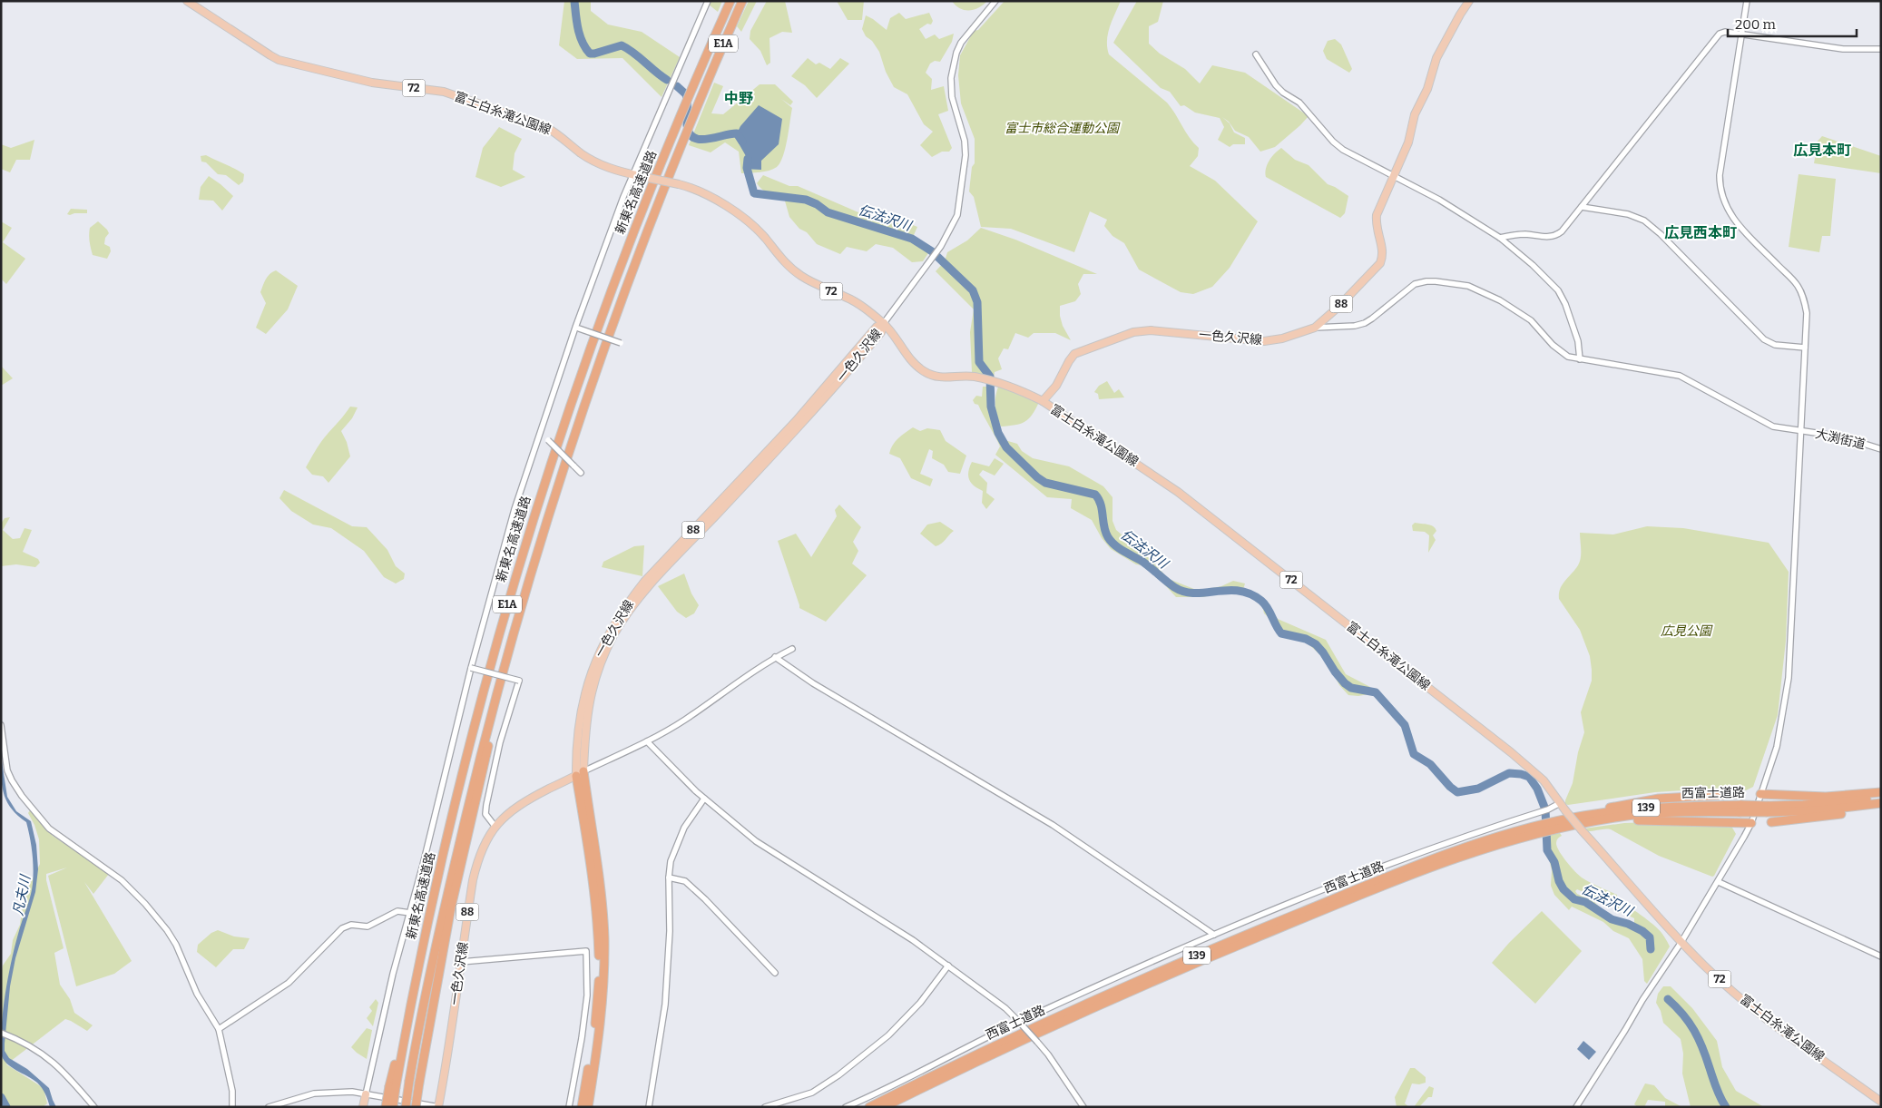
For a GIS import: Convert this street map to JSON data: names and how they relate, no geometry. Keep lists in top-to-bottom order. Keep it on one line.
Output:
{"streets":{"highway":["E1A","新東名高速道路","西富士道路","139"],"main road":["72","富士白糸滝公園線","88","一色久沢線"],"street":["大渕街道"]},"crossings":[["富士白糸滝公園線","一色久沢線"],["一色久沢線","大渕街道"]],"districts":["中野","広見本町","広見西本町"],"water":["伝法沢川","凡夫川"],"parks":["富士市総合運動公園","広見公園"],"scale_bar":"200 m"}
